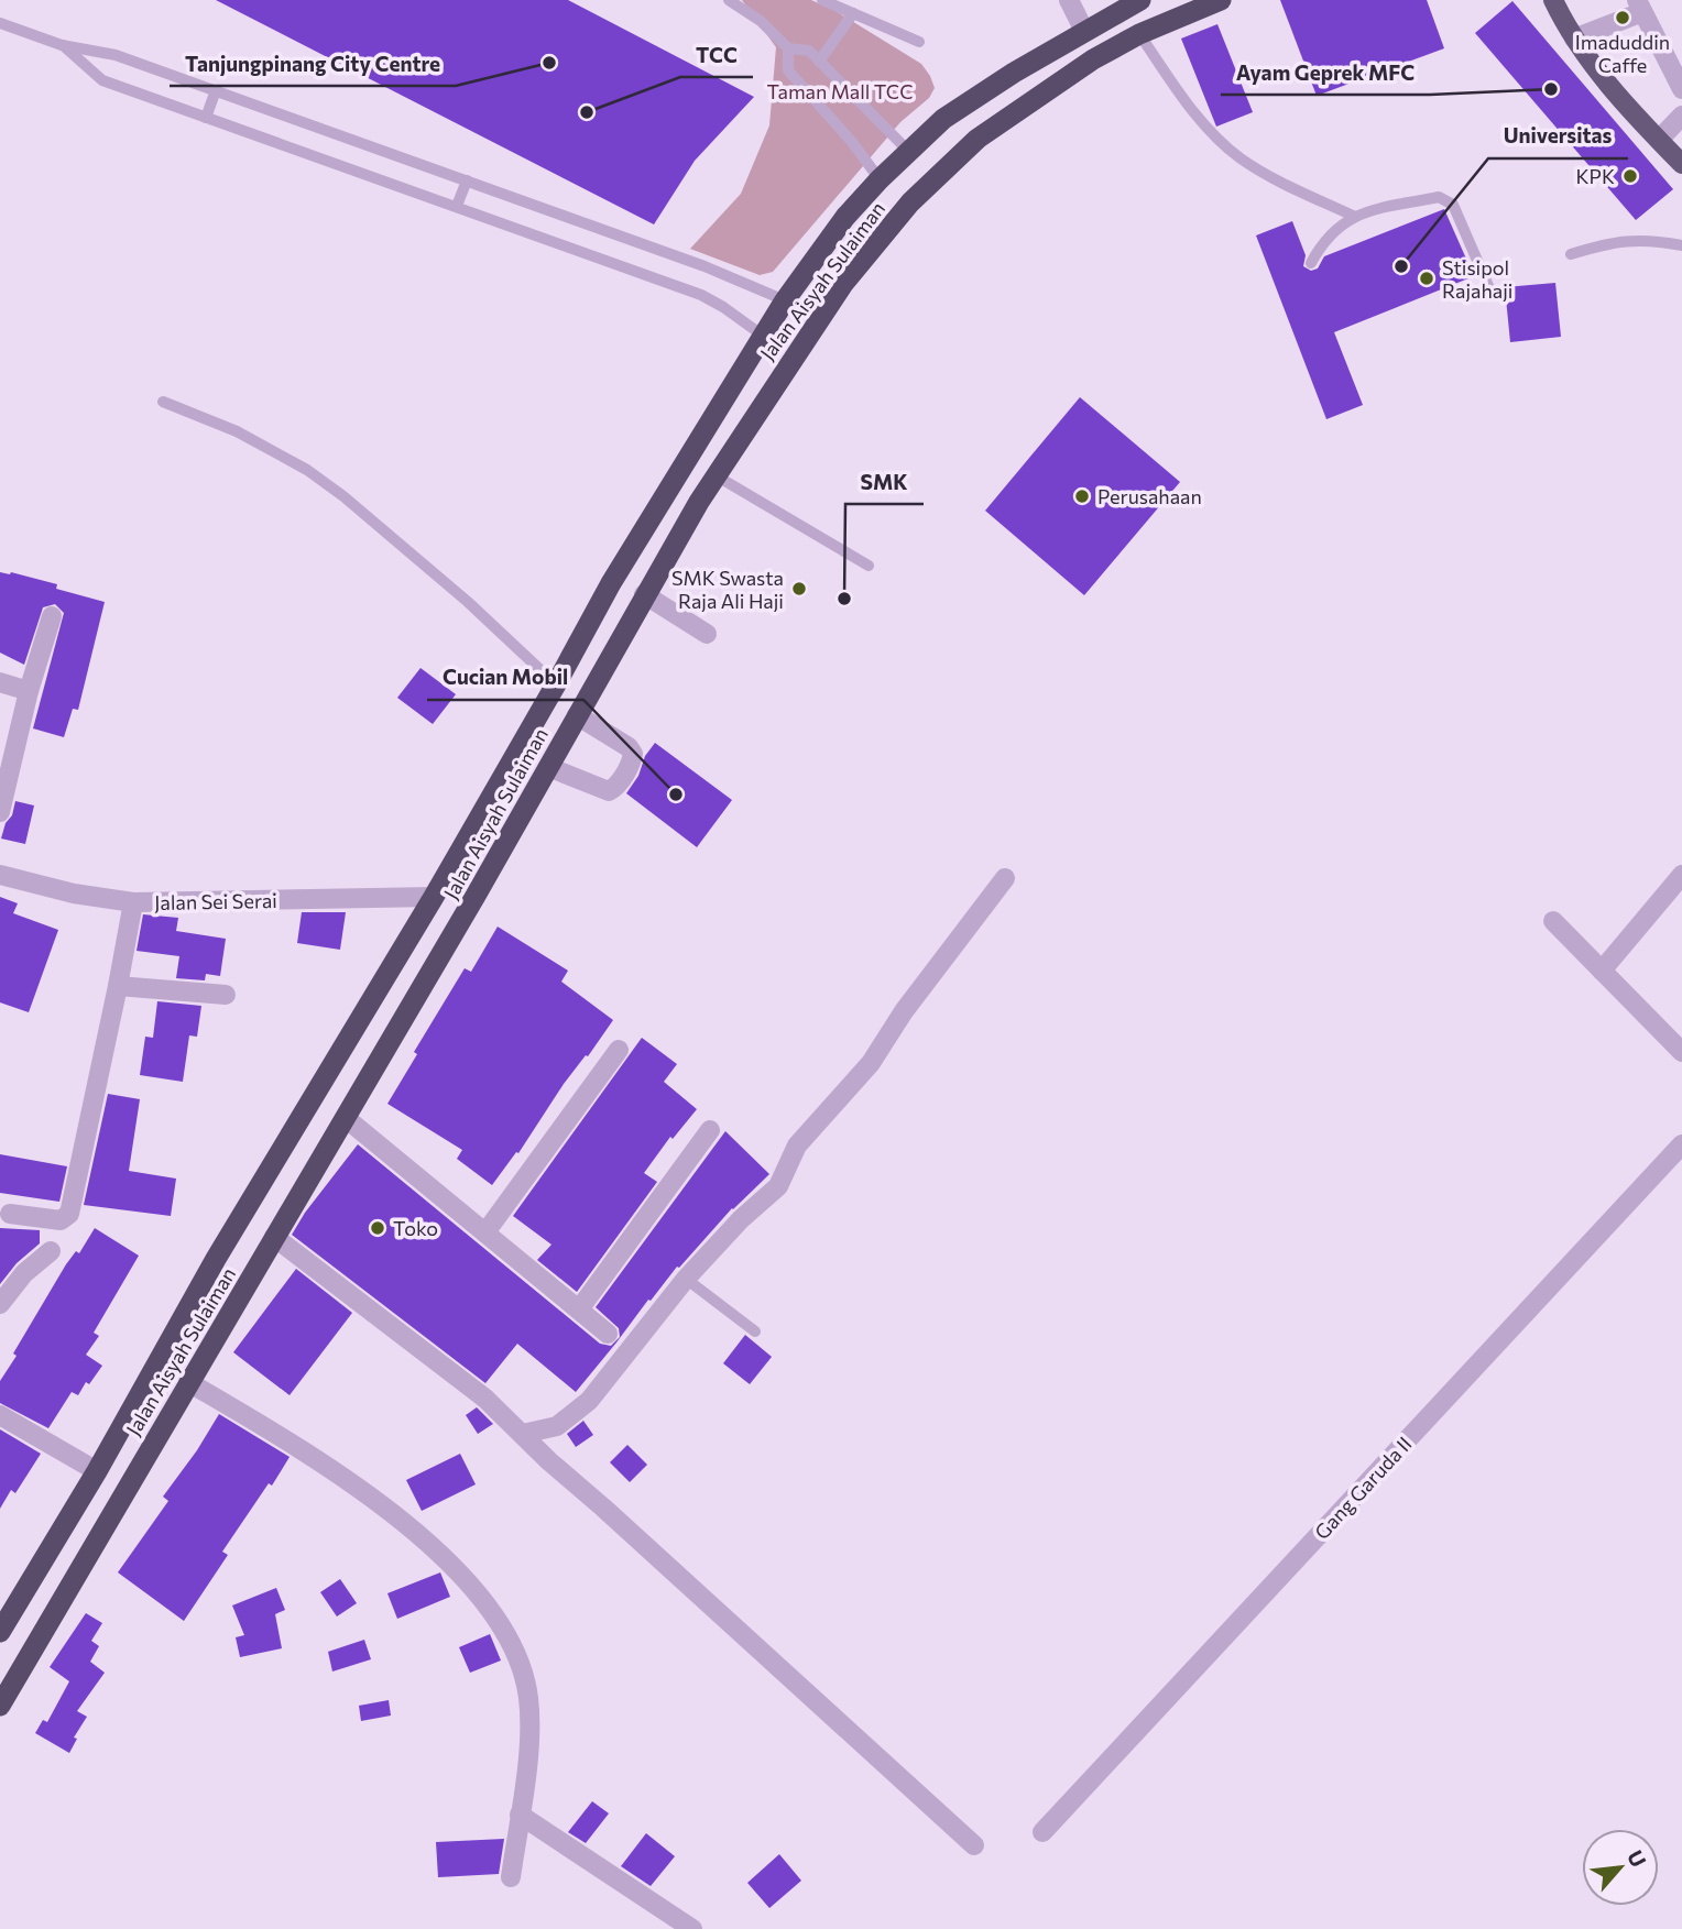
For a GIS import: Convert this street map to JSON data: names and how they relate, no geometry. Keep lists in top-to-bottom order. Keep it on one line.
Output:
{"streets":{"highway":["Jalan Aisyah Sulaiman"],"street":["Jalan Sei Serai","Gang Garuda II"]},"crossings":[["Jalan Aisyah Sulaiman","Jalan Sei Serai"]],"parks":["Taman Mall TCC"],"places":["Imaduddin Caffe","Tanjungpinang City Centre","Ayam Geprek MFC","TCC","KPK","Universitas","Stisipol Rajahaji","Perusahaan","SMK Swasta Raja Ali Haji","SMK","Cucian Mobil","Toko"],"north":"top right"}
